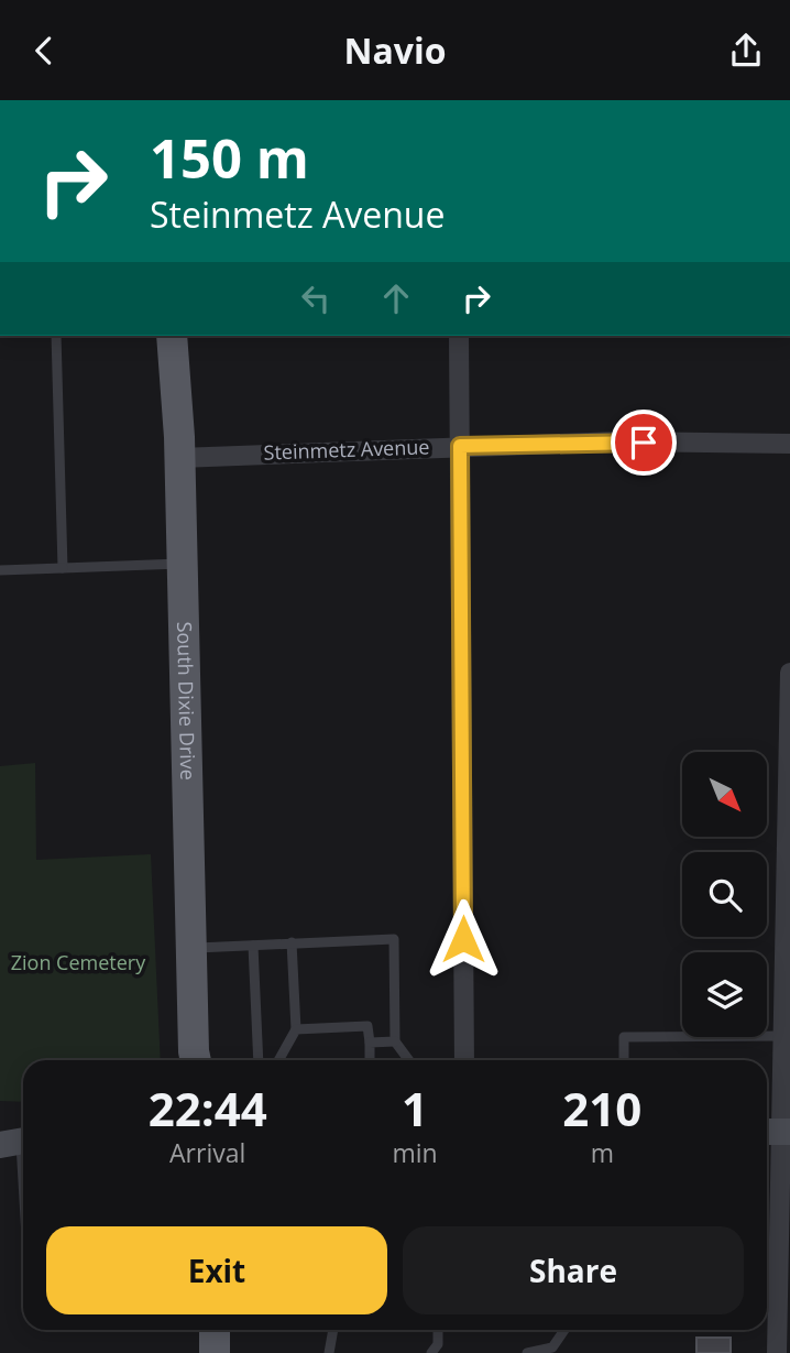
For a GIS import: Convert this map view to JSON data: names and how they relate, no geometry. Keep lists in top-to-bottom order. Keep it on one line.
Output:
{"streets":{"main road":["South Dixie Drive"],"street":["Steinmetz Avenue"]},"crossings":[["Steinmetz Avenue","South Dixie Drive"]],"parks":["Zion Cemetery"],"north":"bottom right","page":{"header":"Navio","turn":["150 m","Steinmetz Avenue"],"eta":["22:44","Arrival","1","min","210","m"],"buttons":["Exit","Share"]}}
